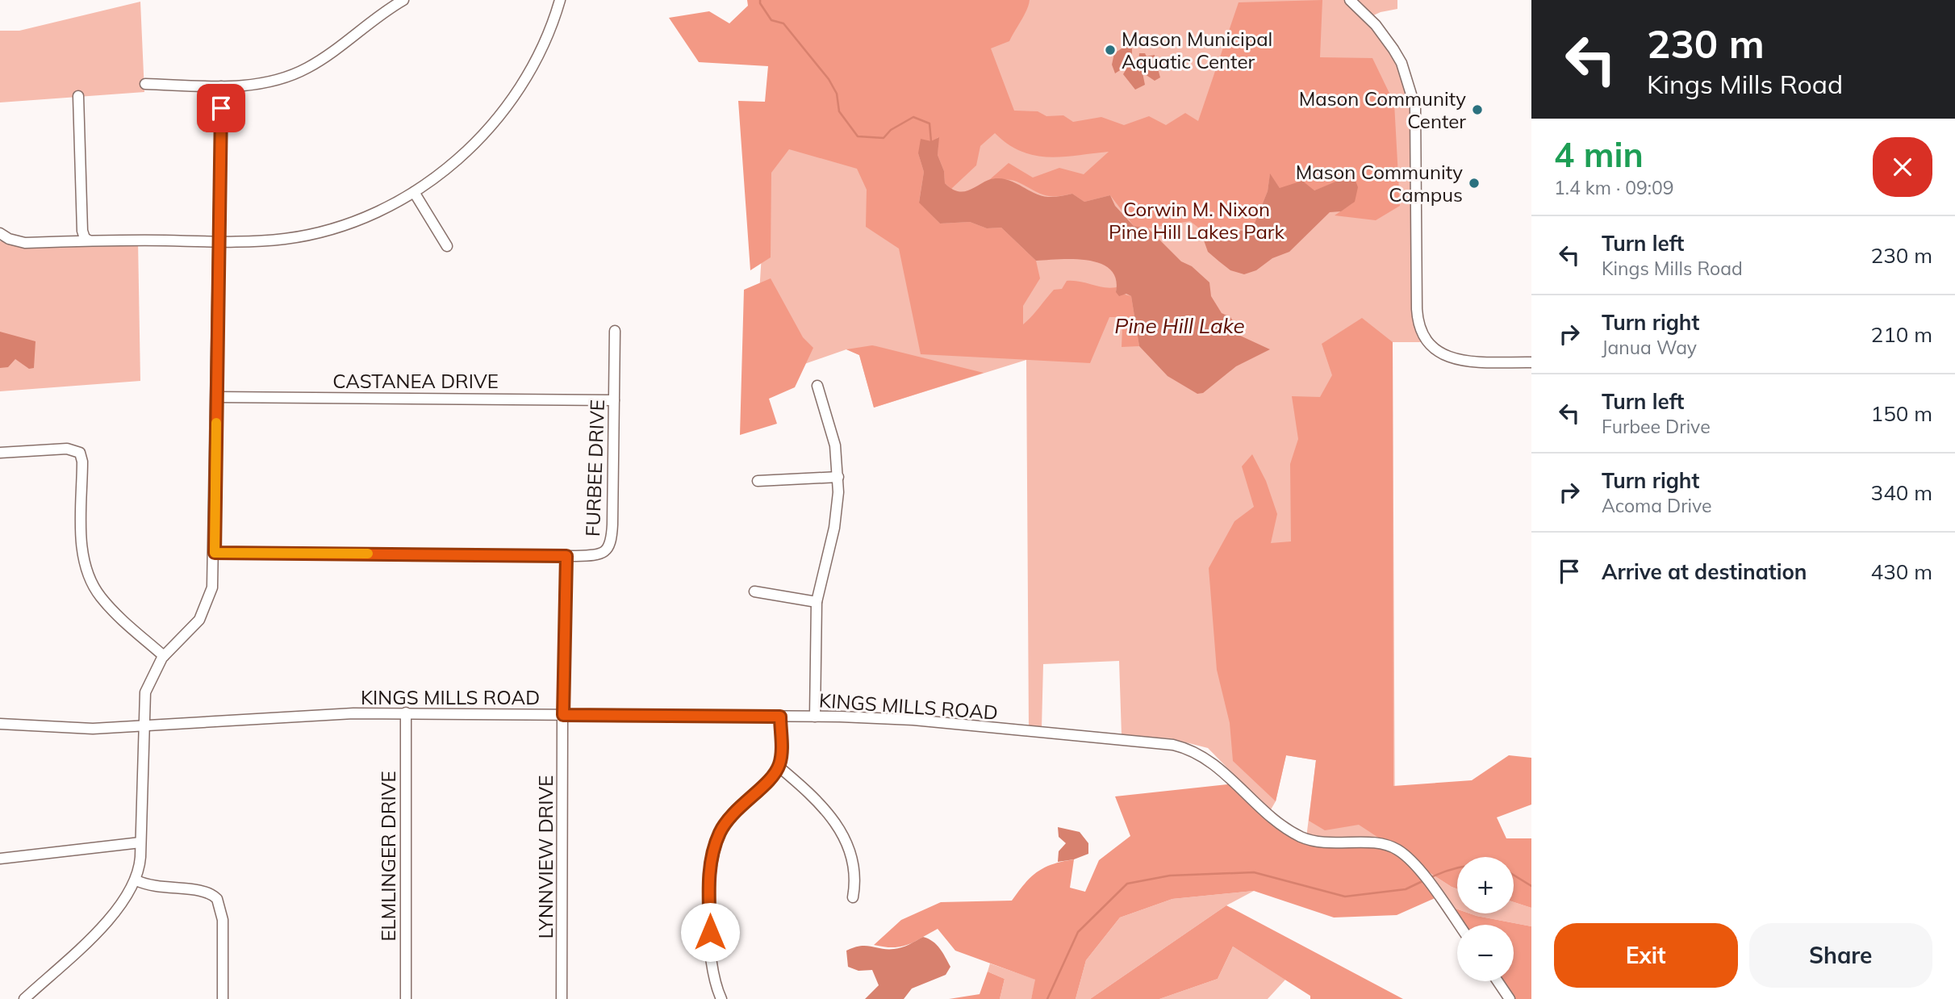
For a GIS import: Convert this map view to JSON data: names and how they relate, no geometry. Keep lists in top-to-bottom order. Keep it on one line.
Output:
{"streets":{"street":["CASTANEA DRIVE","FURBEE DRIVE","KINGS MILLS ROAD","ELMLINGER DRIVE","LYNNVIEW DRIVE"]},"crossings":[["CASTANEA DRIVE","FURBEE DRIVE"],["FURBEE DRIVE","LYNNVIEW DRIVE"],["KINGS MILLS ROAD","ELMLINGER DRIVE"],["KINGS MILLS ROAD","LYNNVIEW DRIVE"]],"water":["Pine Hill Lake"],"parks":["Corwin M. Nixon Pine Hill Lakes Park"],"places":["Mason Municipal Aquatic Center","Mason Community Center","Mason Community Campus"],"page":{"turn":["230 m","Kings Mills Road"],"heading":["4 min","1.4 km · 09:09"],"list":[{"name":"Turn left","note":"Kings Mills Road","value":"230 m"},{"name":"Turn right","note":"Janua Way","value":"210 m"},{"name":"Turn left","note":"Furbee Drive","value":"150 m"},{"name":"Turn right","note":"Acoma Drive","value":"340 m"},{"name":"Arrive at destination","value":"430 m"}],"map_buttons":["+","−"],"buttons":["Exit","Share"]}}
